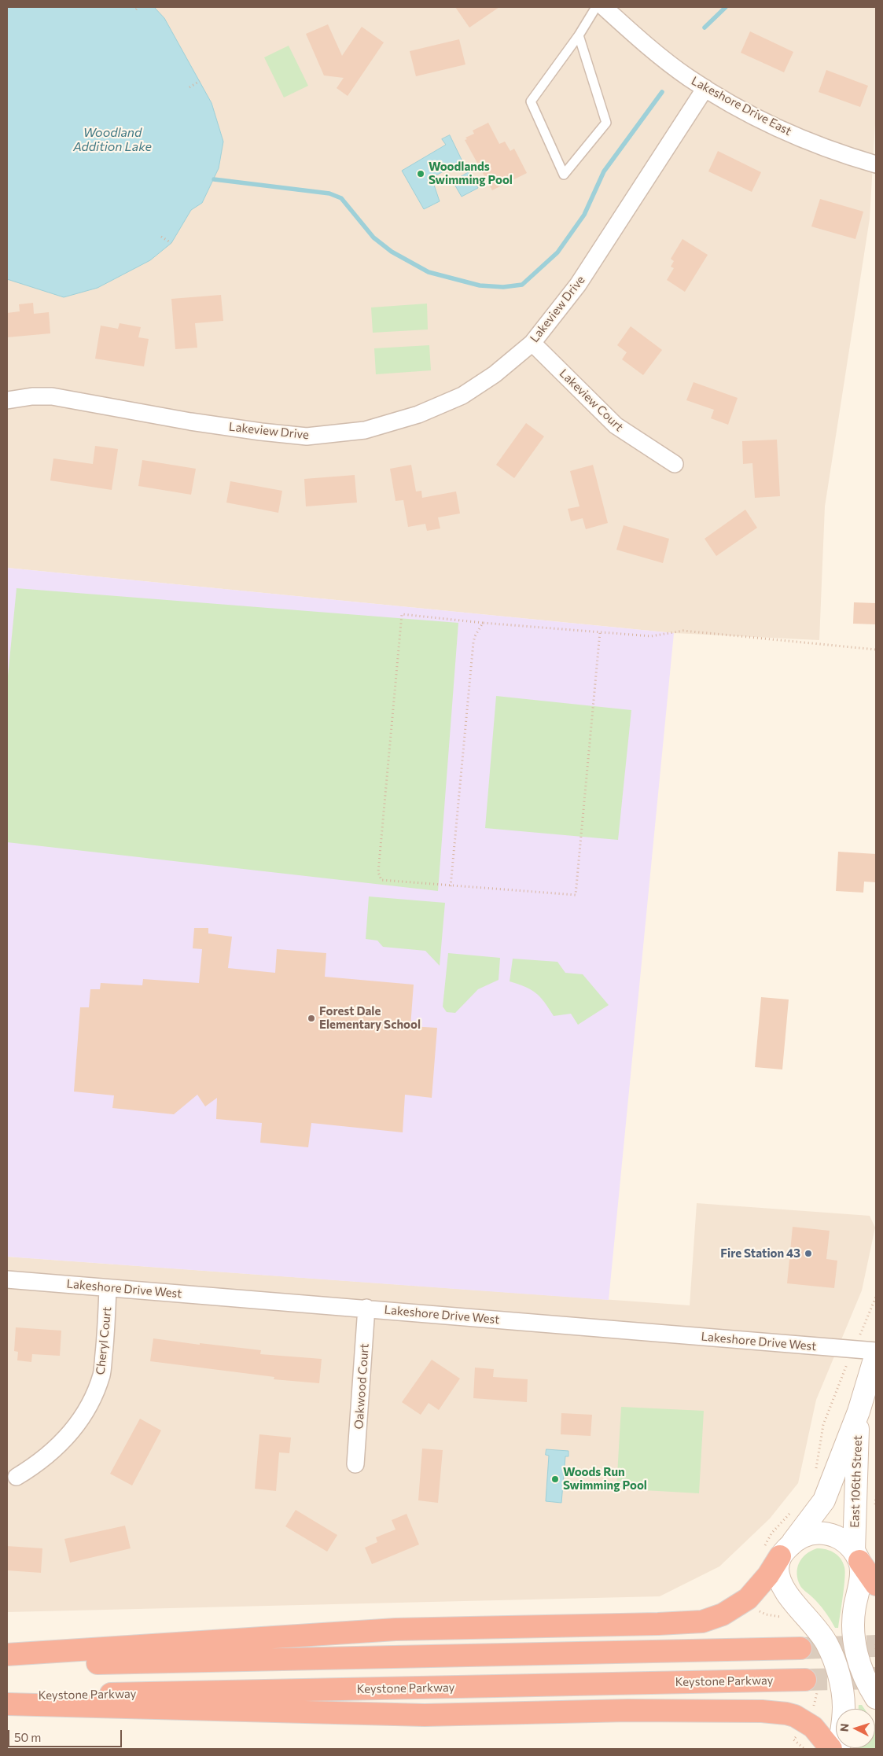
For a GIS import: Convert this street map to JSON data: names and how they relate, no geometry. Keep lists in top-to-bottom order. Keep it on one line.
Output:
{"streets":{"highway":["Keystone Parkway"],"street":["Lakeshore Drive East","Lakeview Drive","Lakeview Court","Lakeshore Drive West","Cheryl Court","Oakwood Court","East 106th Street"]},"crossings":[["Lakeshore Drive East","Lakeview Drive"],["Lakeview Drive","Lakeview Court"],["Lakeshore Drive West","Cheryl Court"],["Lakeshore Drive West","Oakwood Court"]],"water":["Woodland Addition Lake"],"places":["Woodlands Swimming Pool","Forest Dale Elementary School","Fire Station 43","Woods Run Swimming Pool"],"scale_bar":"50 m","north":"left"}
